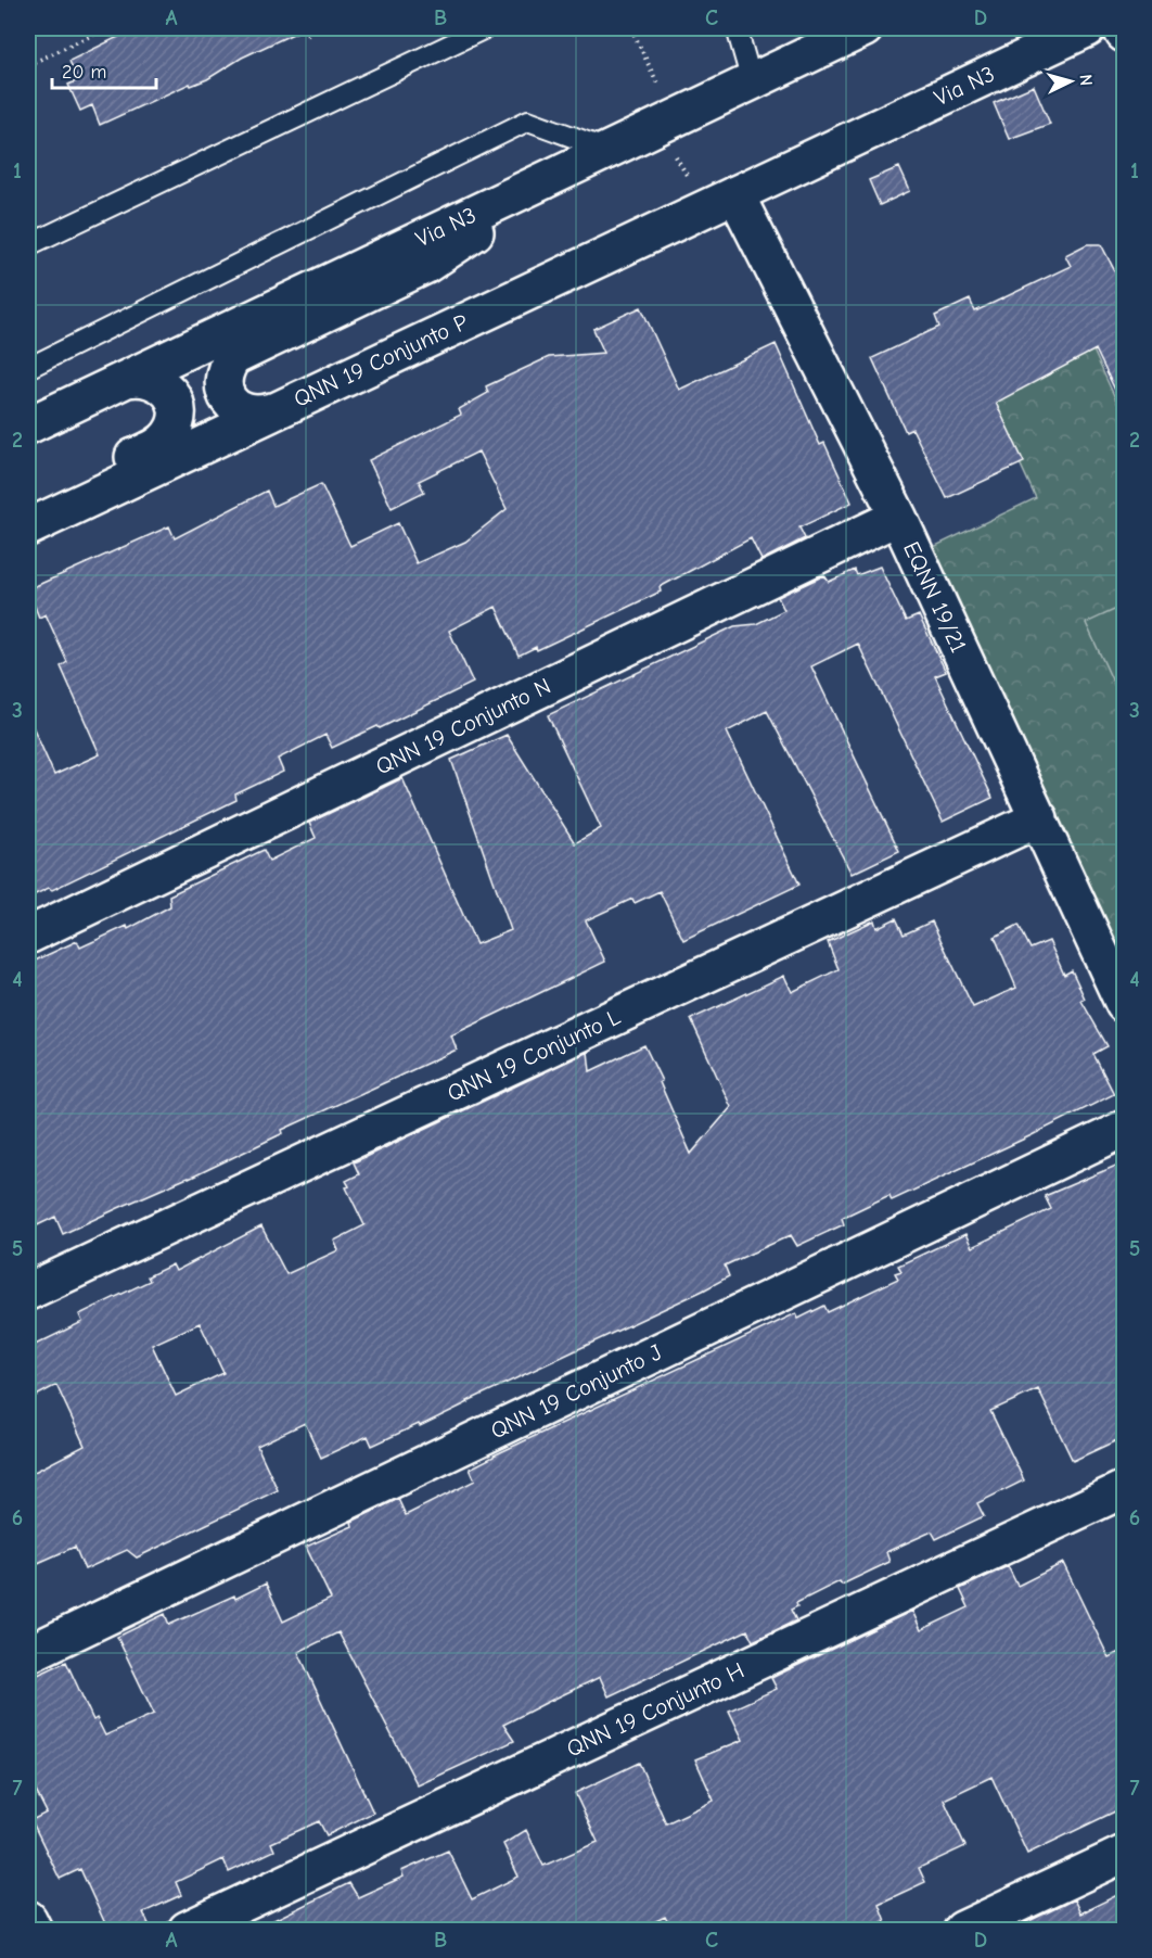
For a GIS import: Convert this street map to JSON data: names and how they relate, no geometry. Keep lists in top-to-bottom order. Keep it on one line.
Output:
{"streets":{"street":["Via N3","QNN 19 Conjunto P","EQNN 19/21","QNN 19 Conjunto N","QNN 19 Conjunto L","QNN 19 Conjunto J","QNN 19 Conjunto H"]},"crossings":[["Via N3","QNN 19 Conjunto P"],["Via N3","EQNN 19/21"],["QNN 19 Conjunto P","EQNN 19/21"],["EQNN 19/21","QNN 19 Conjunto N"],["EQNN 19/21","QNN 19 Conjunto L"]],"scale_bar":"20 m","north":"right","grid":{"columns":["A","B","C","D"],"rows":["1","2","3","4","5","6","7"]}}
